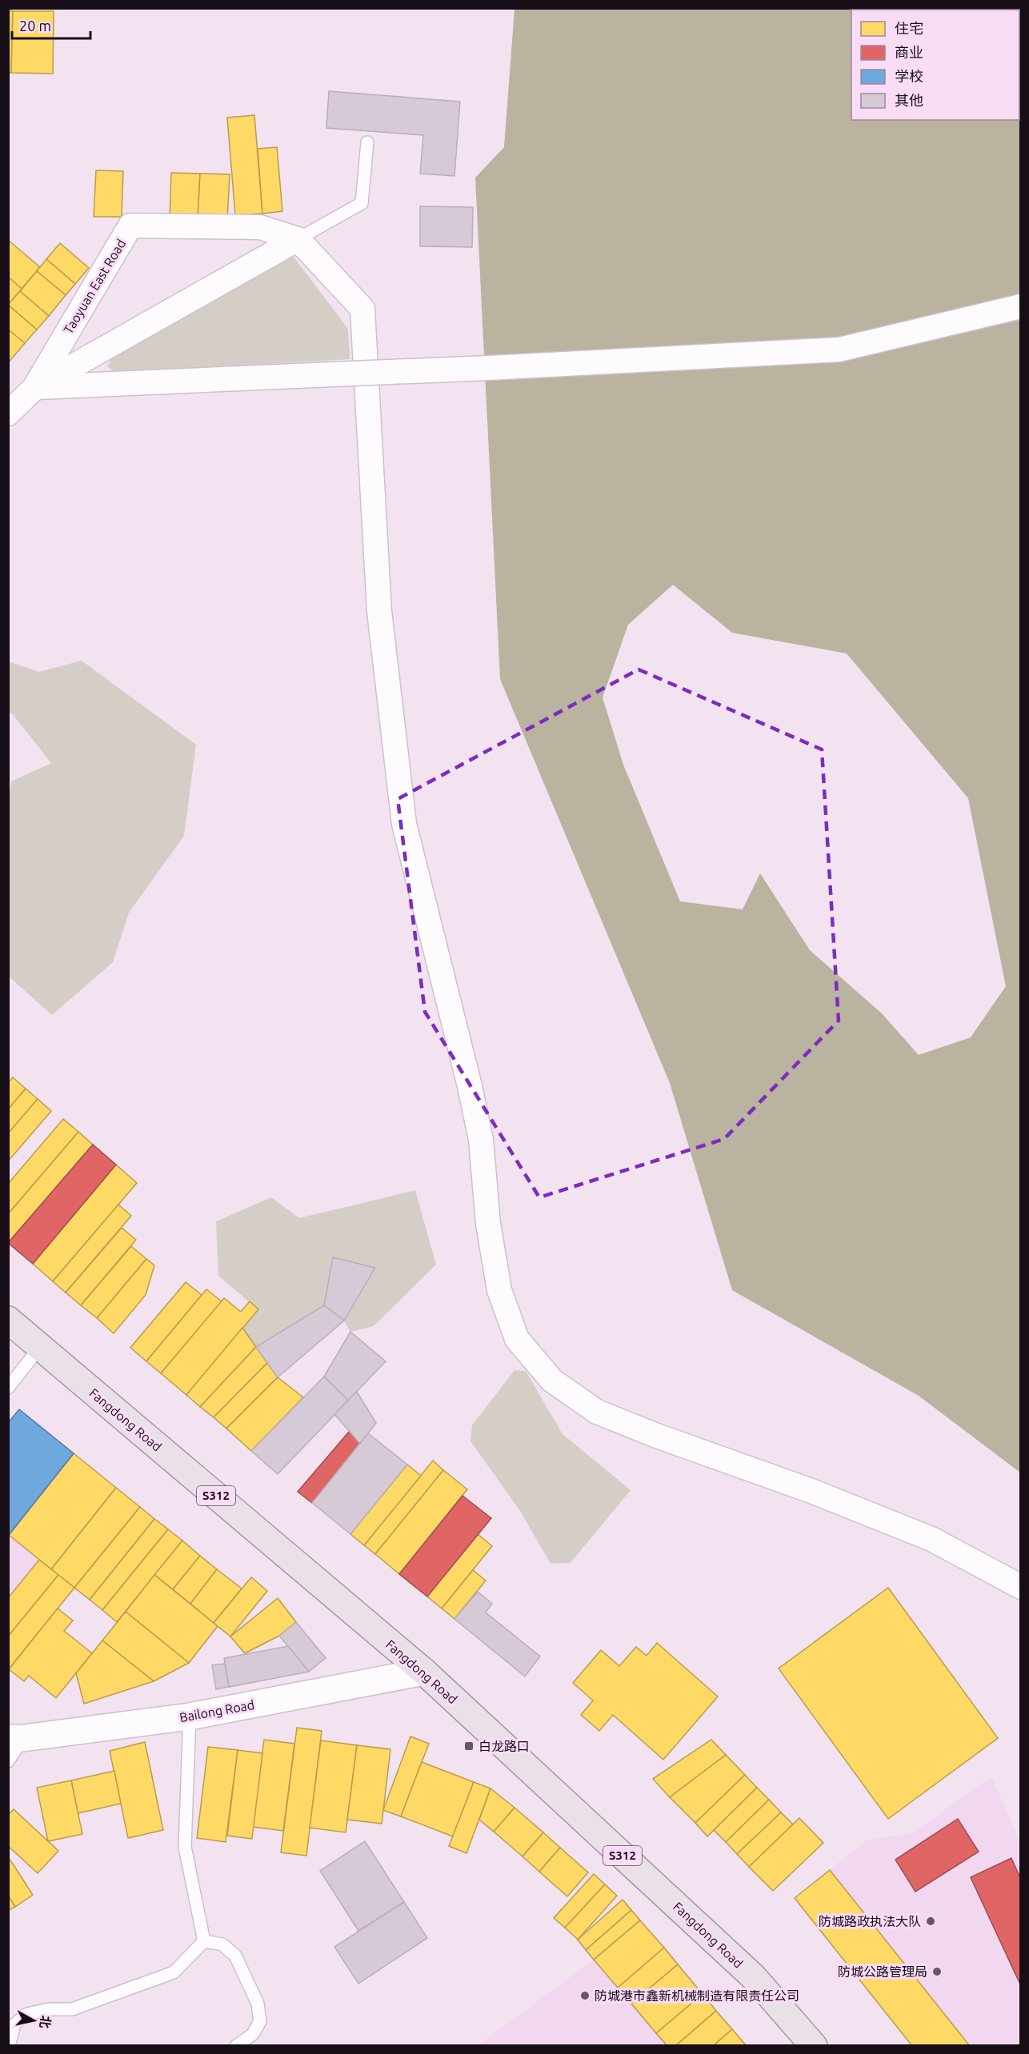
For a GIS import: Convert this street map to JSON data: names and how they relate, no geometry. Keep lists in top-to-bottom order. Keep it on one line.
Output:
{"streets":{"main road":["Fangdong Road","S312"],"street":["Taoyuan East Road","Bailong Road"]},"crossings":[["Fangdong Road","Bailong Road"]],"places":{"transit":["白龙路口"],"other":["防城路政执法大队","防城公路管理局","防城港市鑫新机械制造有限责任公司"]},"legend":["住宅","商业","学校","其他"],"scale_bar":"20 m","north":"right"}
